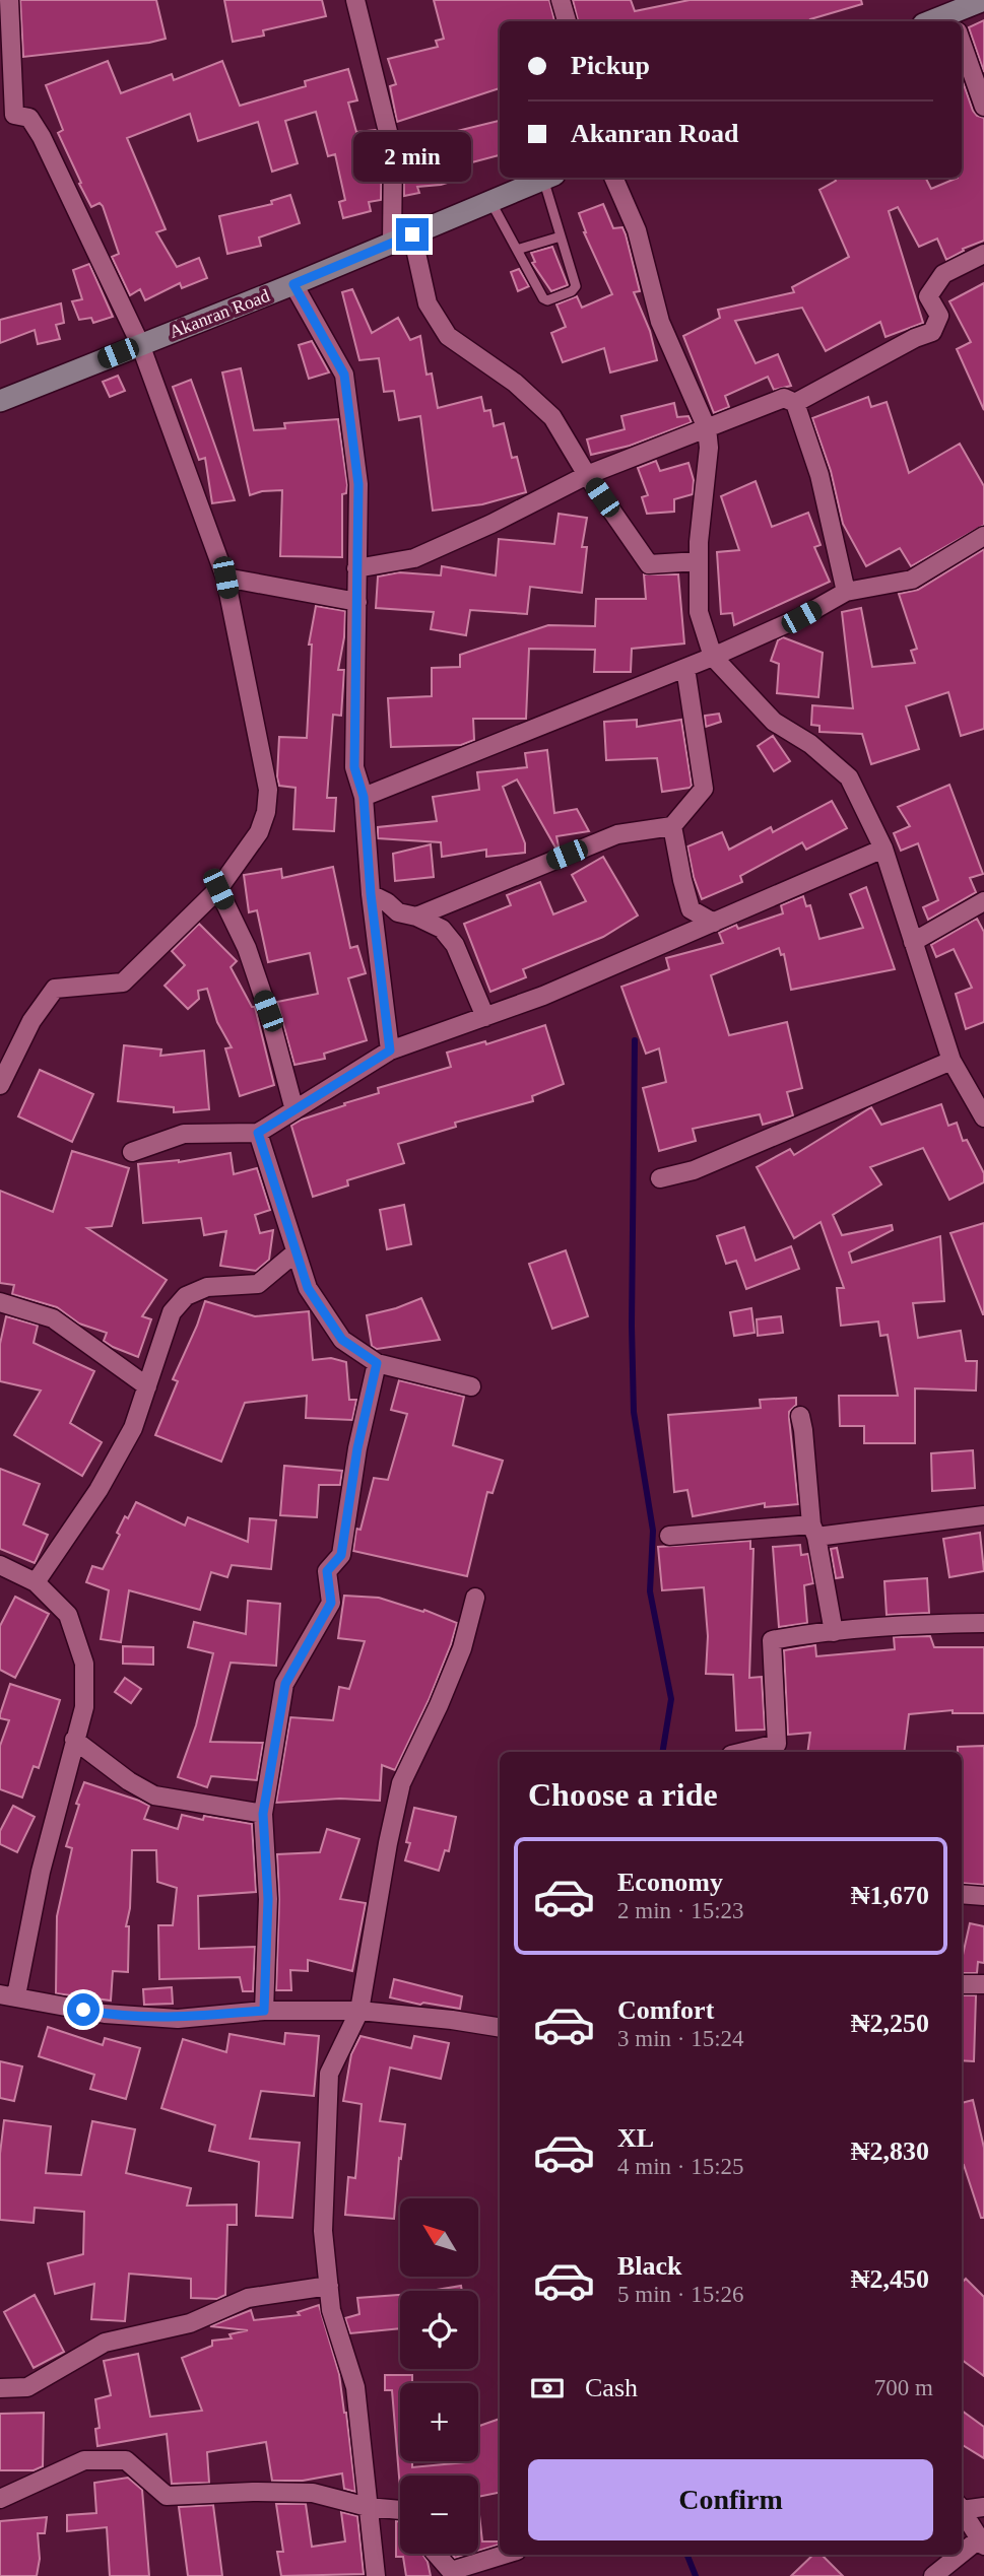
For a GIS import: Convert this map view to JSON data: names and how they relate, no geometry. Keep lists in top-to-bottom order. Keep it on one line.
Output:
{"streets":{"main road":["Akanran Road"]},"north":"top left","page":{"banner":["Pickup","Akanran Road"],"bubble":"2 min","heading":"Choose a ride","list":[{"name":"Economy","note":"2 min · 15:23","value":"₦1,670"},{"name":"Comfort","note":"3 min · 15:24","value":"₦2,250"},{"name":"XL","note":"4 min · 15:25","value":"₦2,830"},{"name":"Black","note":"5 min · 15:26","value":"₦2,450"}],"map_buttons":["+","−"],"pay":["Cash","700 m"],"buttons":"Confirm"}}
